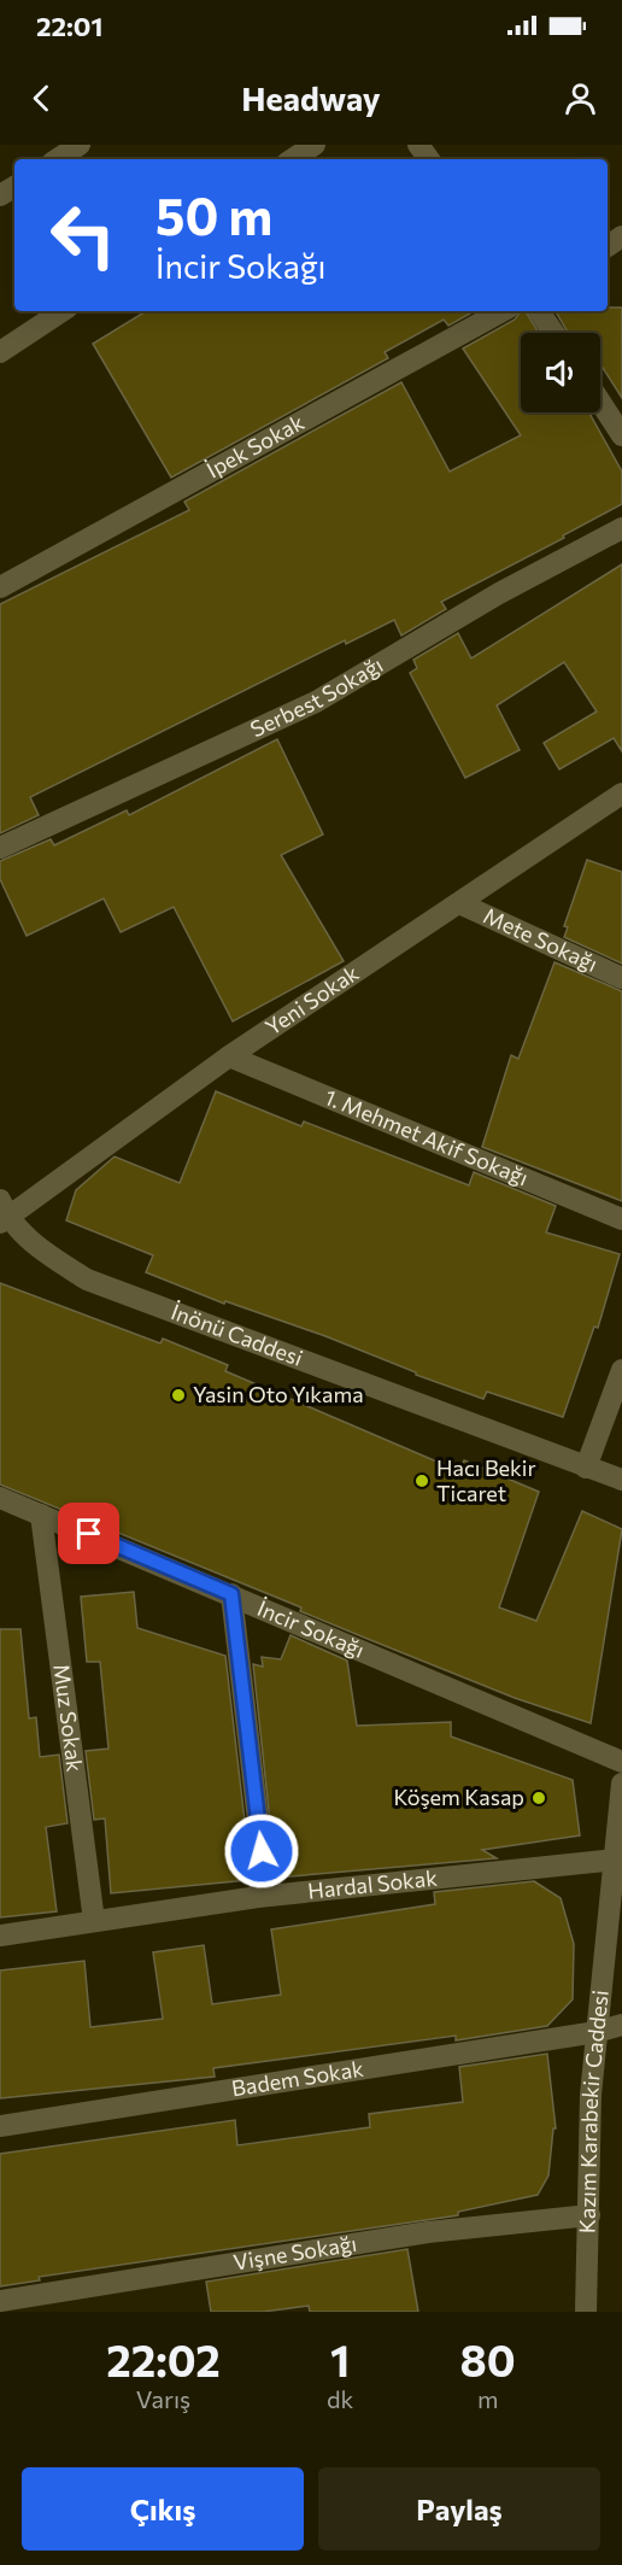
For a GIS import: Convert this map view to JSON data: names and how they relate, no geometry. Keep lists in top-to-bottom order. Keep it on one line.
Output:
{"streets":{"street":["İpek Sokak","Serbest Sokağı","Mete Sokağı","Yeni Sokak","1. Mehmet Akif Sokağı","İnönü Caddesi","İncir Sokağı","Muz Sokak","Hardal Sokak","Badem Sokak","Kazım Karabekir Caddesi","Vişne Sokağı"]},"crossings":[["Mete Sokağı","Yeni Sokak"],["Yeni Sokak","1. Mehmet Akif Sokağı"],["Yeni Sokak","İnönü Caddesi"],["İncir Sokağı","Muz Sokak"],["Muz Sokak","Hardal Sokak"],["Hardal Sokak","Kazım Karabekir Caddesi"],["Badem Sokak","Kazım Karabekir Caddesi"],["Kazım Karabekir Caddesi","Vişne Sokağı"]],"places":["Yasin Oto Yıkama","Hacı Bekir Ticaret","Köşem Kasap"],"page":{"status":"22:01","header":"Headway","turn":["50 m","İncir Sokağı"],"eta":["22:02","Varış","1","dk","80","m"],"buttons":["Çıkış","Paylaş"]}}
